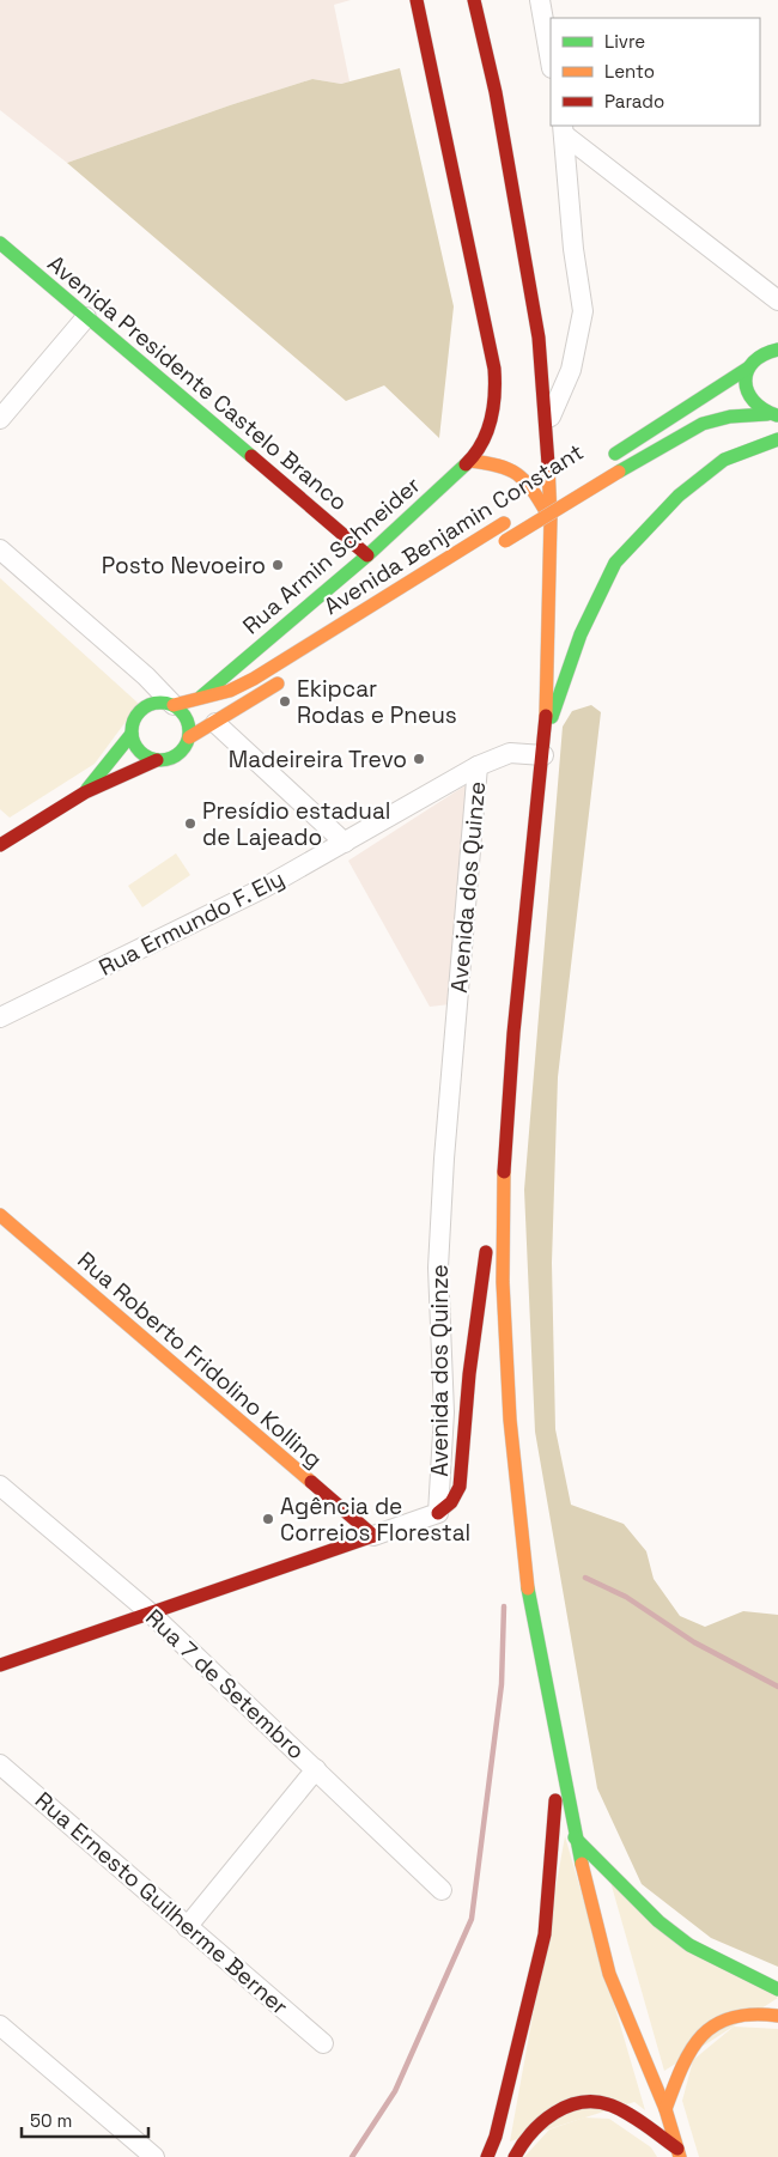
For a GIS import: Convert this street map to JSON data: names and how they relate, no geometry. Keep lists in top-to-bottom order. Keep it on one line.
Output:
{"streets":{"main road":["Avenida Presidente Castelo Branco","Avenida Benjamin Constant","Rua Armin Schneider","Rua Roberto Fridolino Kolling"],"street":["Avenida dos Quinze","Rua Ermundo F. Ely","Rua 7 de Setembro","Rua Ernesto Guilherme Berner"]},"crossings":[["Avenida Presidente Castelo Branco","Rua Armin Schneider"],["Avenida Benjamin Constant","Rua Armin Schneider"],["Avenida dos Quinze","Rua Ermundo F. Ely"]],"places":["Posto Nevoeiro","Ekipcar Rodas e Pneus","Madeireira Trevo","Presídio estadual de Lajeado","Agência de Correios Florestal"],"legend":["Livre","Lento","Parado"],"scale_bar":"50 m"}
